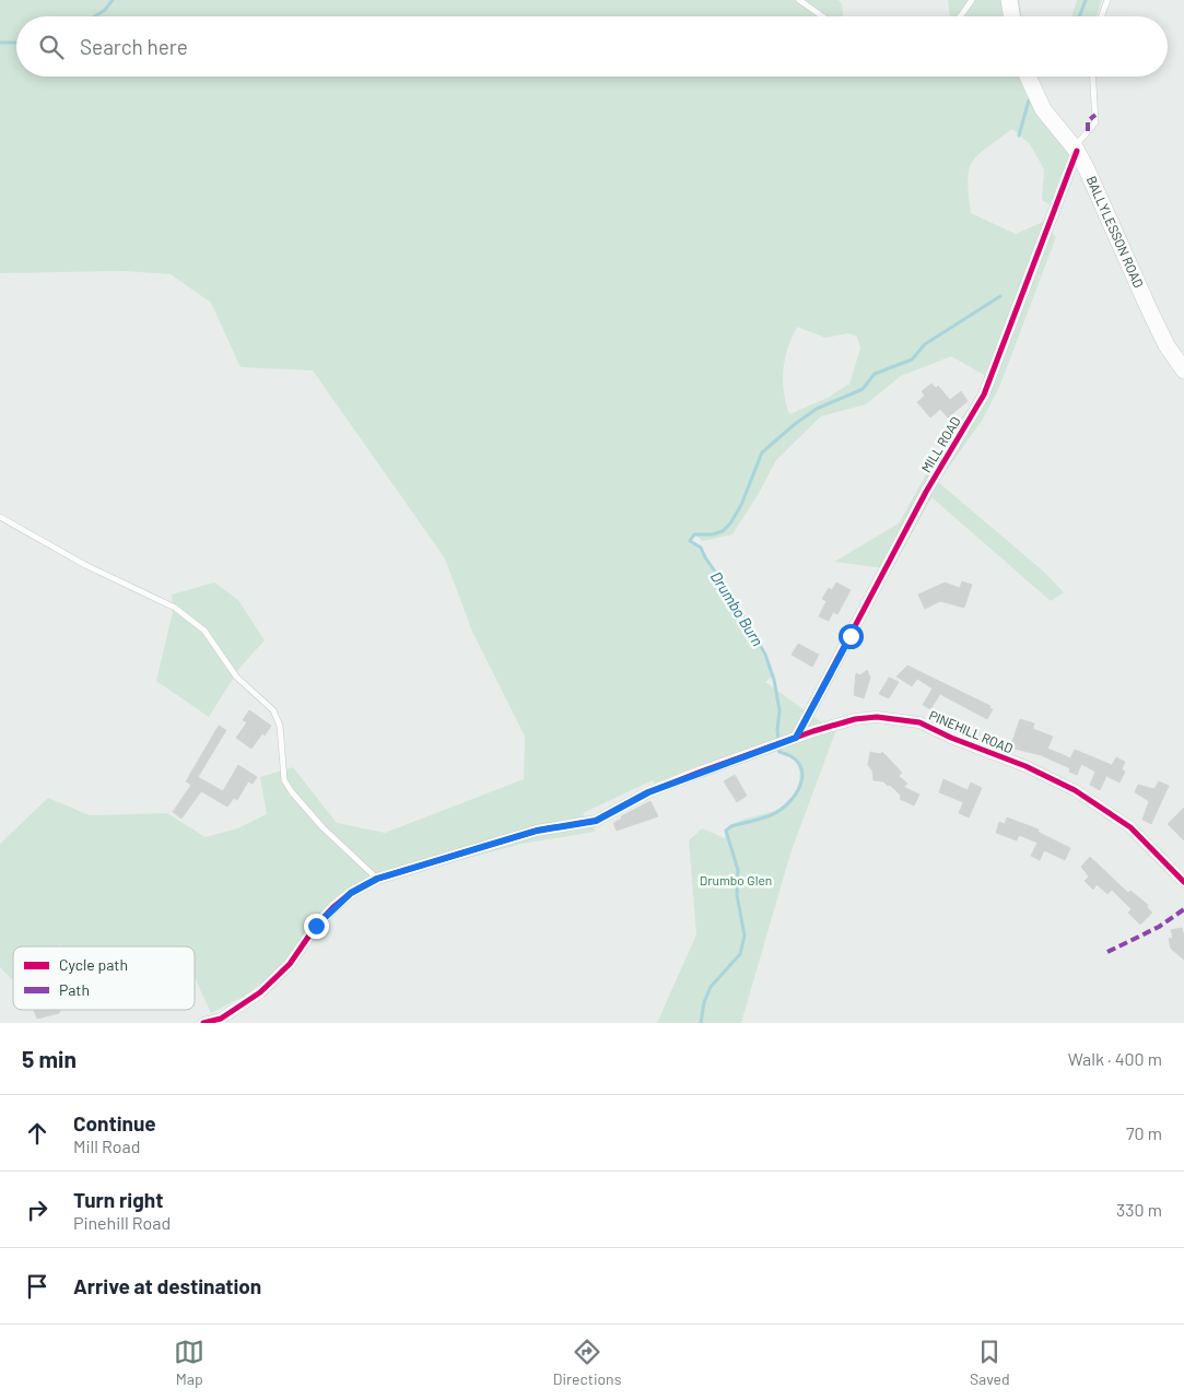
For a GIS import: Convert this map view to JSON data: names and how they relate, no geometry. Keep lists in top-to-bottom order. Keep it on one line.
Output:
{"streets":{"main road":["BALLYLESSON ROAD"],"street":["MILL ROAD","PINEHILL ROAD"]},"crossings":[["BALLYLESSON ROAD","MILL ROAD"],["MILL ROAD","PINEHILL ROAD"]],"water":["Drumbo Burn"],"parks":["Drumbo Glen"],"legend":["Cycle path","Path"],"page":{"search":"Search here","heading":["5 min","Walk · 400 m"],"list":[["Continue","Mill Road","70 m"],["Turn right","Pinehill Road","330 m"],"Arrive at destination"],"nav":["Map","Directions","Saved"]}}
